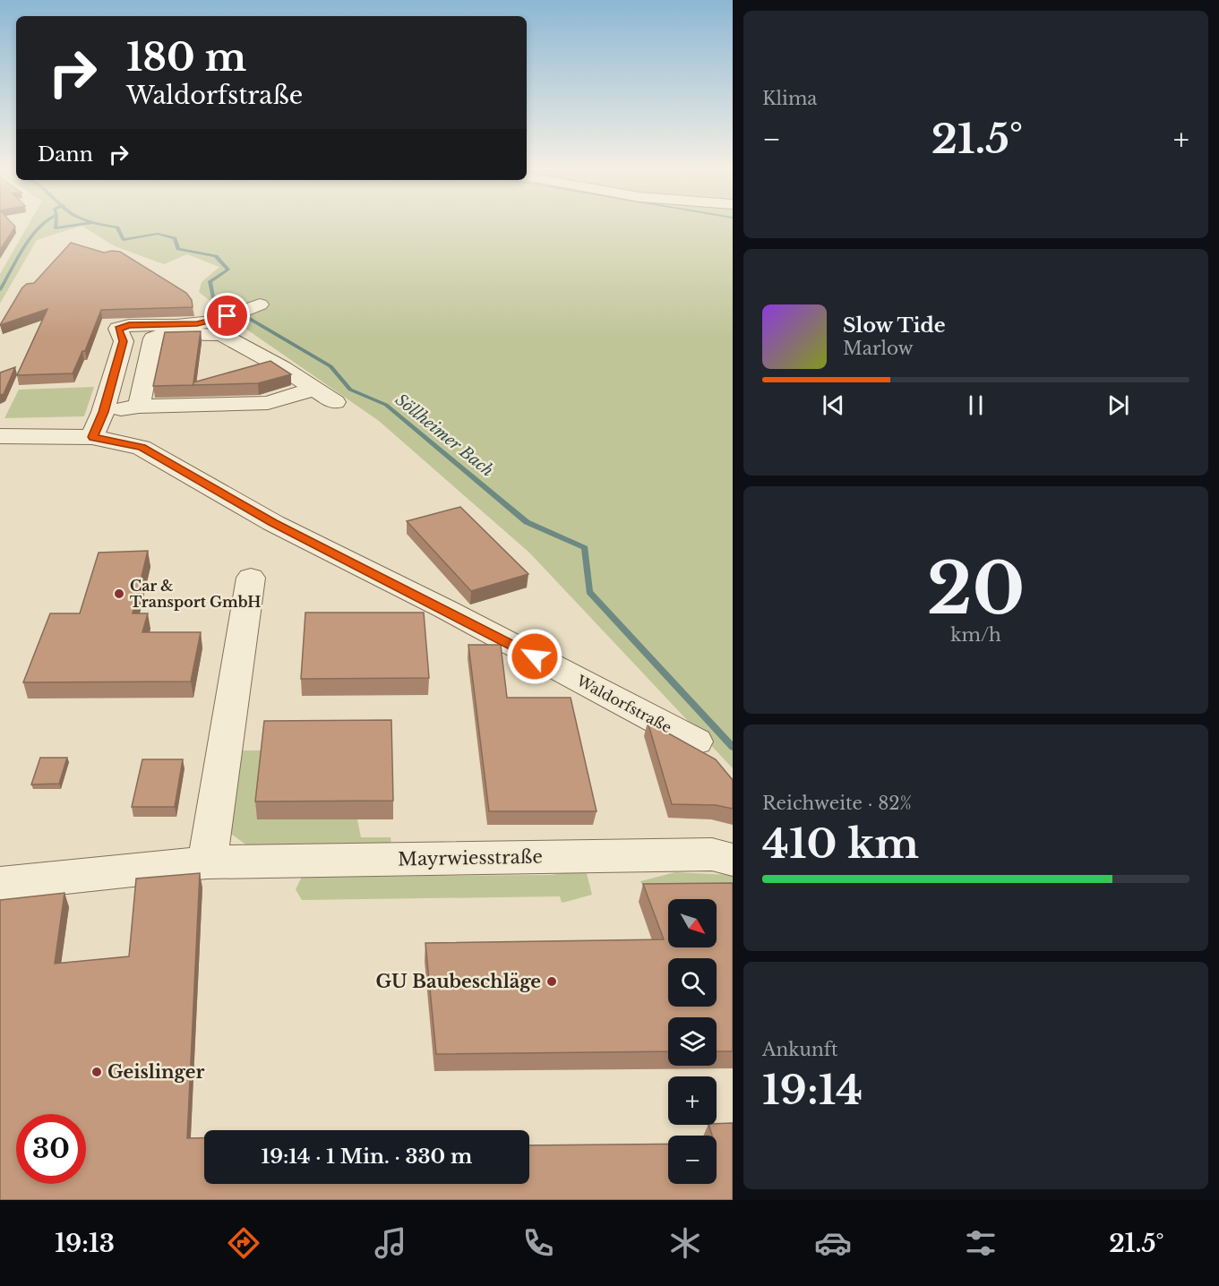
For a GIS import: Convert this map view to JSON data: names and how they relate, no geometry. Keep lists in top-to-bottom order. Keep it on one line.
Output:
{"streets":{"street":["Waldorfstraße","Mayrwiesstraße"]},"water":["Söllheimer Bach"],"places":["Car & Transport GmbH","GU Baubeschläge","Geislinger"],"north":"bottom right","page":{"tile":["Klima",["20","km/h"],["Reichweite · 82%","410 km"],["Ankunft","19:14"]],"turn":["180 m","Waldorfstraße"],"heat":["−","21.5°","+"],"then":"Dann","song":["Slow Tide","Marlow"],"map_buttons":["+","−"],"limit":"30","trip":"19:14 · 1 Min. · 330 m","tabs":["19:13","21.5°"]}}
